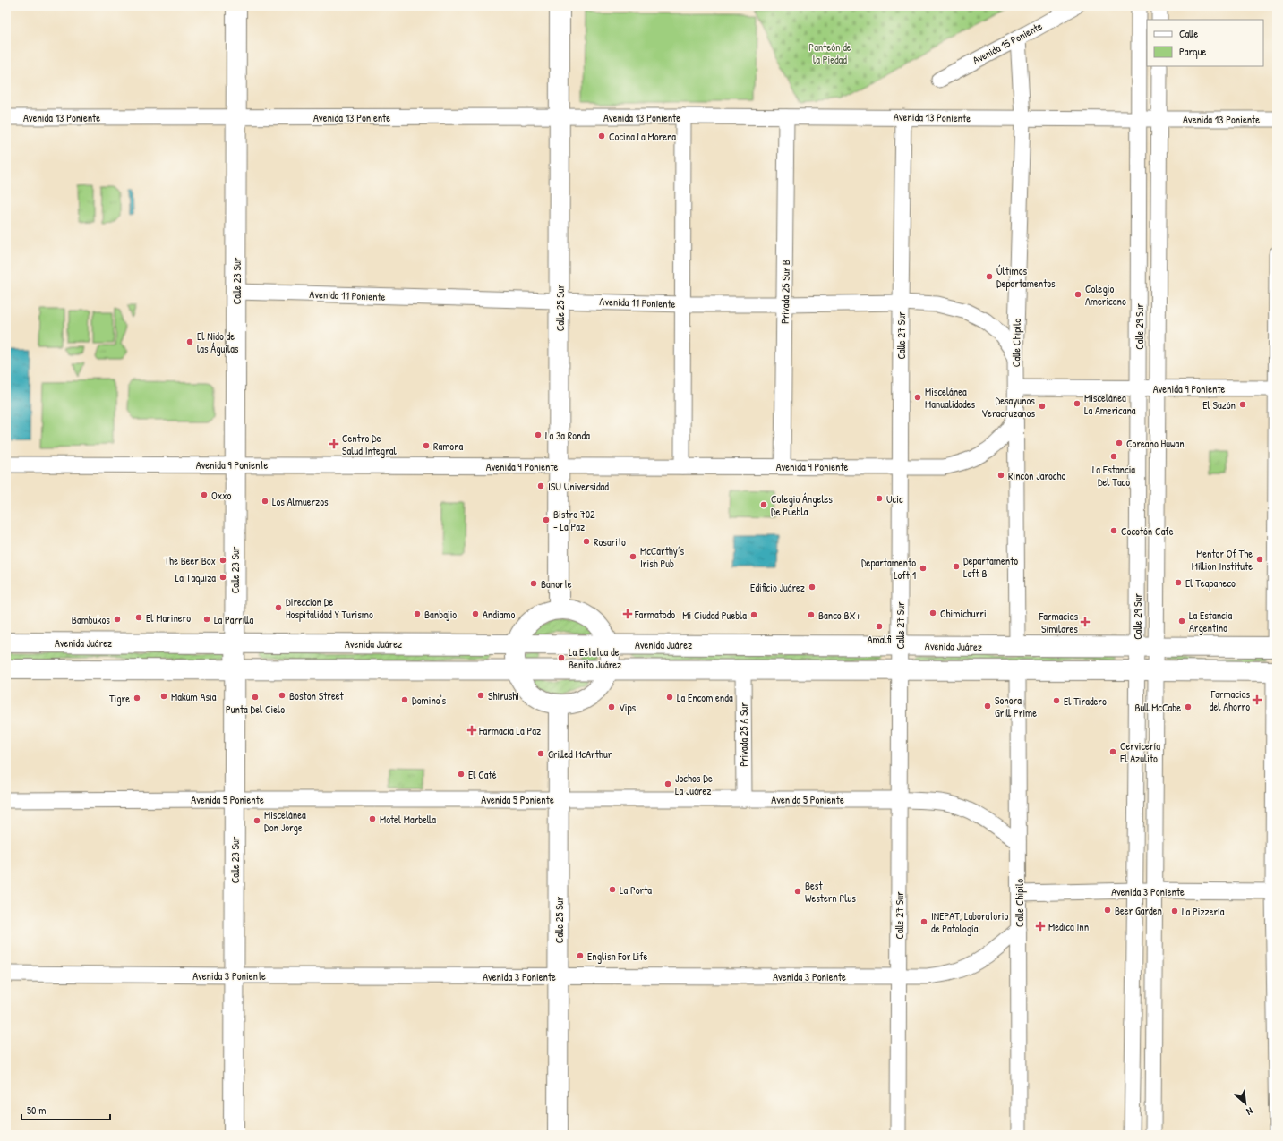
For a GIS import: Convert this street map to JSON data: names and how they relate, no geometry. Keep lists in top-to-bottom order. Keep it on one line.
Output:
{"streets":{"main road":["Calle 23 Sur","Calle 25 Sur","Avenida Juárez"],"street":["Avenida 15 Poniente","Avenida 13 Poniente","Privada 25 Sur B","Avenida 11 Poniente","Calle 29 Sur","Calle 27 Sur","Calle Chipilo","Avenida 9 Poniente","Privada 25 A Sur","Avenida 5 Poniente","Avenida 3 Poniente"]},"crossings":[["Avenida 15 Poniente","Calle Chipilo"],["Avenida 13 Poniente","Calle 23 Sur"],["Avenida 13 Poniente","Privada 25 Sur B"],["Avenida 13 Poniente","Calle 25 Sur"],["Avenida 13 Poniente","Calle 29 Sur"],["Avenida 13 Poniente","Calle 27 Sur"],["Avenida 13 Poniente","Calle Chipilo"],["Calle 23 Sur","Avenida 11 Poniente"],["Calle 23 Sur","Avenida 9 Poniente"],["Calle 23 Sur","Avenida Juárez"],["Calle 23 Sur","Avenida 5 Poniente"],["Calle 23 Sur","Avenida 3 Poniente"],["Privada 25 Sur B","Avenida 11 Poniente"],["Privada 25 Sur B","Avenida 9 Poniente"],["Avenida 11 Poniente","Calle 25 Sur"],["Avenida 11 Poniente","Calle 27 Sur"],["Avenida 11 Poniente","Calle Chipilo"],["Calle 25 Sur","Avenida 9 Poniente"],["Calle 25 Sur","Avenida 5 Poniente"],["Calle 25 Sur","Avenida 3 Poniente"],["Calle 29 Sur","Avenida 9 Poniente"],["Calle 29 Sur","Avenida Juárez"],["Calle 27 Sur","Avenida 9 Poniente"],["Calle 27 Sur","Avenida Juárez"],["Calle 27 Sur","Avenida 5 Poniente"],["Calle 27 Sur","Avenida 3 Poniente"],["Calle Chipilo","Avenida 9 Poniente"],["Calle Chipilo","Avenida Juárez"],["Calle Chipilo","Avenida 5 Poniente"],["Calle Chipilo","Avenida 3 Poniente"],["Privada 25 A Sur","Avenida 5 Poniente"]],"parks":["Panteón de la Piedad"],"places":{"other":["Cocina La Morena","Últimos Departamentos","Colegio Americano","El Nido de las Águilas","Miscelánea Manualidades","Miscelánea La Americana","El Sazón","Desayunos Veracruzanos","La 3a Ronda","Coreano Huwan","Ramona","La Estancia Del Taco","Rincón Jarocho","ISU Universidad","Oxxo","Ucic","Los Almuerzos","Colegio Ángeles De Puebla","Bistro 702 - La Paz","Cocotón Cafe","Rosarito","McCarthy’s Irish Pub","Mentor Of The Million Institute","The Beer Box","Departamento Loft B","Departamento Loft 1","La Taquiza","El Teapaneco","Banorte","Edificio Juárez","Direccion De Hospitalidad Y Turismo","Chimichurri","Banbajio","Andiamo","Mi Ciudad Puebla","Banco BX+","El Marinero","Bambukos","La Parrilla","La Estancia Argentina","Amalfi","La Estatua de Benito Juárez","Boston Street","Shirushi","Makúm Asia","Punta Del Cielo","La Encomienda","Tigre","Domino's","El Tiradero","Sonora Grill Prime","Vips","Bull McCabe","Cervicería El Azulito","Grilled McArthur","El Café","Jochos De La Juàrez","Motel Marbella","Miscelánea Don Jorge","La Porta","Best Western Plus","Beer Garden","La Pizzería","INEPAT, Laboratorio de Patología","English For Life"],"health":["Centro De Salud Integral","Farmatodo","Farmacias Similares","Farmacias del Ahorro","Farmacia La Paz","Medica Inn"]},"legend":["Calle","Parque"],"scale_bar":"50 m","north":"bottom right"}
